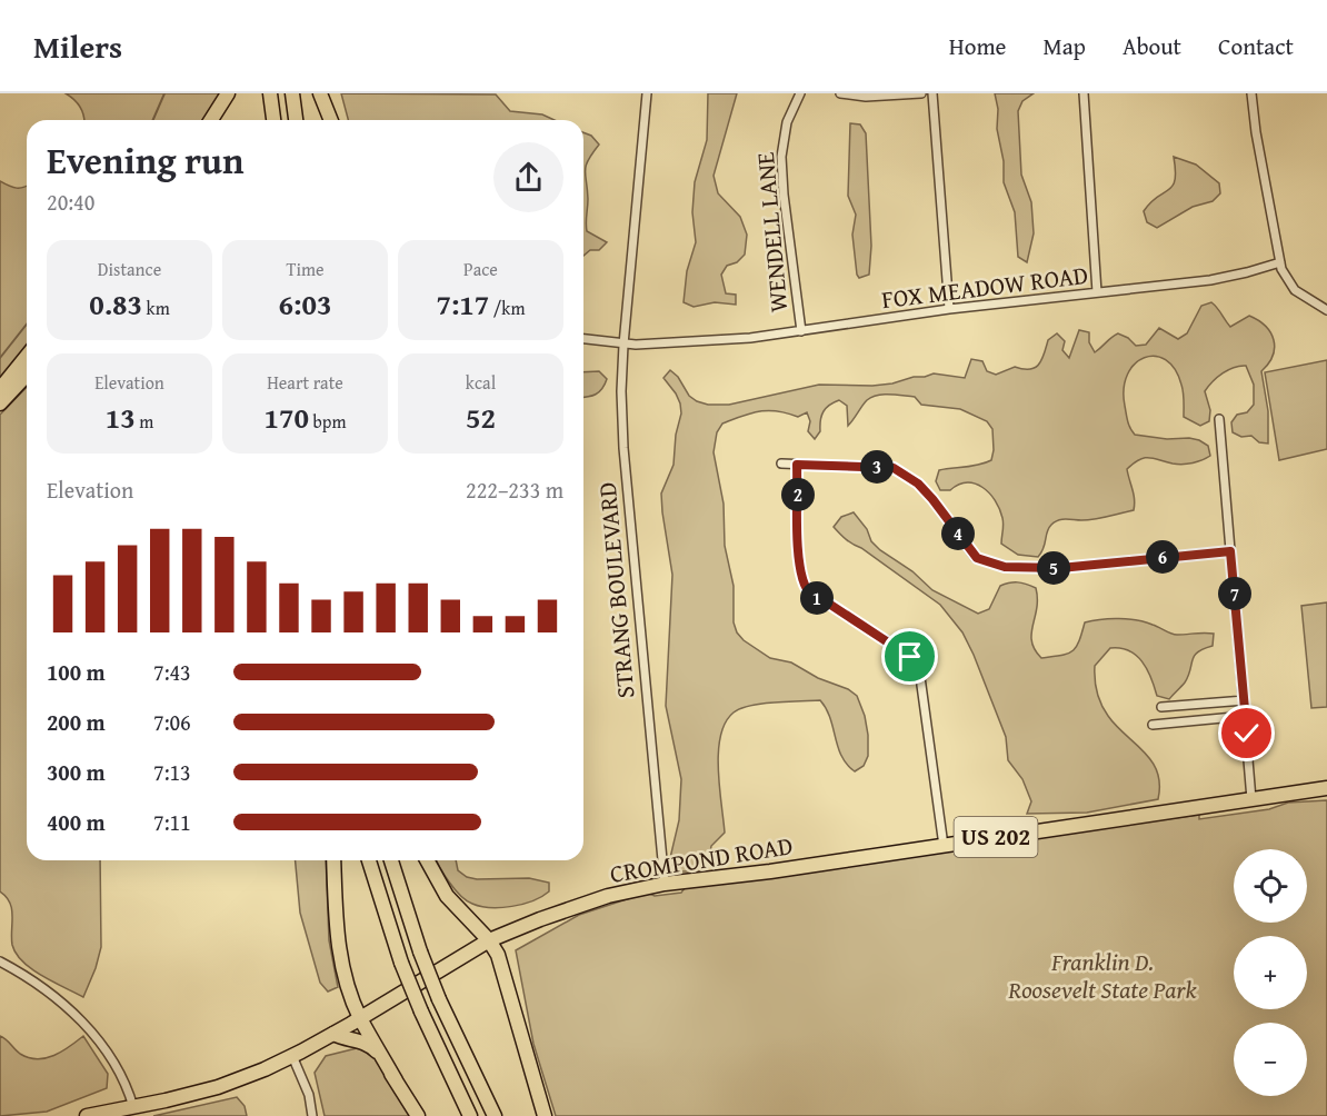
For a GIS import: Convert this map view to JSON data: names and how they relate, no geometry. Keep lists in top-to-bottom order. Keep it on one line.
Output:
{"streets":{"highway":["US 202","CROMPOND ROAD"],"street":["WENDELL LANE","FOX MEADOW ROAD","STRANG BOULEVARD"]},"crossings":[["WENDELL LANE","FOX MEADOW ROAD"],["FOX MEADOW ROAD","STRANG BOULEVARD"],["STRANG BOULEVARD","CROMPOND ROAD"]],"parks":["Franklin D. Roosevelt State Park"],"page":{"header":"Milers","nav":["Home","Map","About","Contact"],"heading":["Evening run","20:40"],"stats":[["Distance","0.83 km"],["Time","6:03"],["Pace","7:17 /km"],["Elevation","13 m"],["Heart rate","170 bpm"],["kcal","52"]],"pins":["3","2","4","6","5","7","1"],"chart":["Elevation","222–233 m"],"list":[{"name":"100 m","note":"7:43"},{"name":"200 m","note":"7:06"},{"name":"300 m","note":"7:13"},{"name":"400 m","note":"7:11"}],"map_buttons":["+","−"]}}
